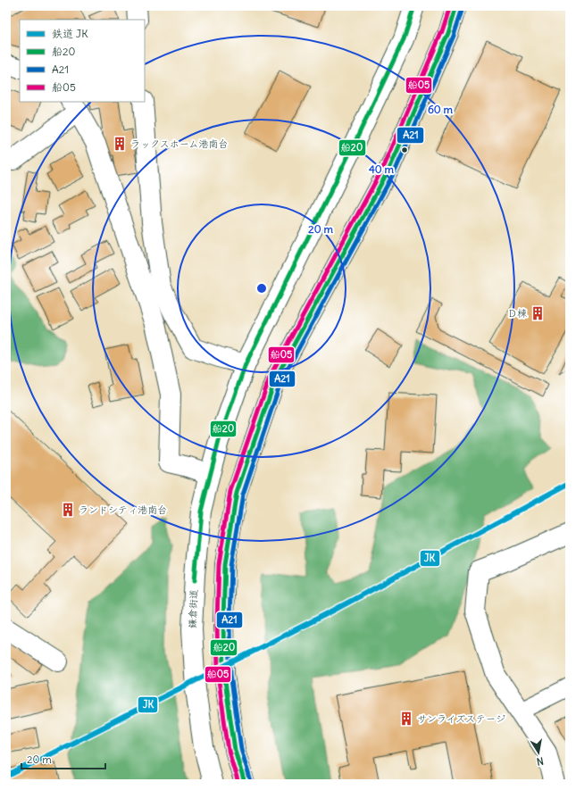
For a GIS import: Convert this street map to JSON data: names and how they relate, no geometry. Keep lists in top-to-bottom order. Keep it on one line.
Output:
{"streets":{"main road":["鎌倉街道"]},"places":{"building":["ラックスホーム港南台","Ｄ棟","ランドシティ港南台","サンライズステージ"]},"lines":["transit line 船20","transit line 船05","transit line A21","rail line JK"],"legend":["鉄道 JK","船20","A21","船05"],"scale_bar":"20 m","north":"bottom","rings":["60 m","40 m","20 m"]}
